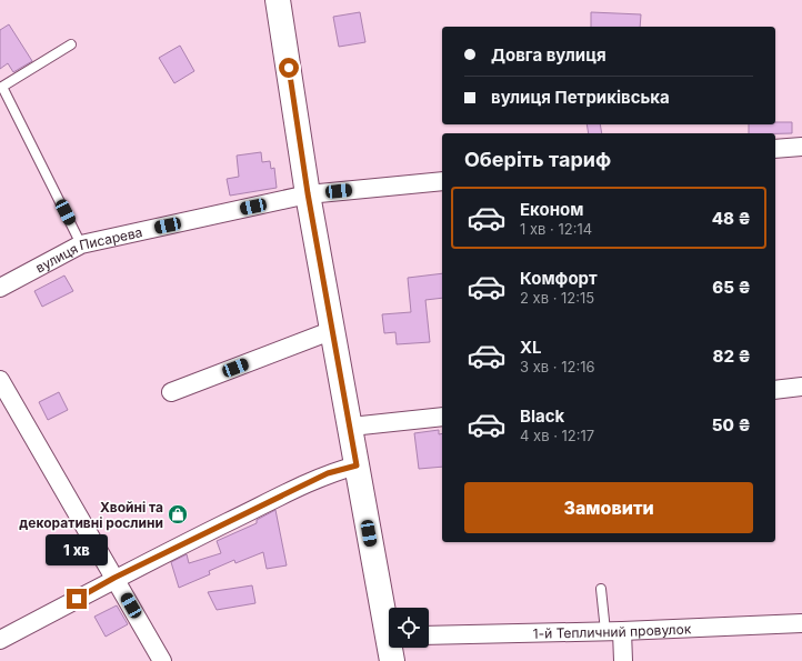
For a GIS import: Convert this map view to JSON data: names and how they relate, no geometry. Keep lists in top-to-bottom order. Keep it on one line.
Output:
{"streets":{"street":["вулиця Писарева","1-й Тепличний провулок"]},"places":{"shop":["Хвойні та декоративні рослини"]},"page":{"banner":["Довга вулиця","вулиця Петриківська"],"heading":"Оберіть тариф","list":[{"name":"Економ","note":"1 хв · 12:14","value":"48 ₴"},{"name":"Комфорт","note":"2 хв · 12:15","value":"65 ₴"},{"name":"XL","note":"3 хв · 12:16","value":"82 ₴"},{"name":"Black","note":"4 хв · 12:17","value":"50 ₴"}],"buttons":"Замовити","bubble":"1 хв"}}
